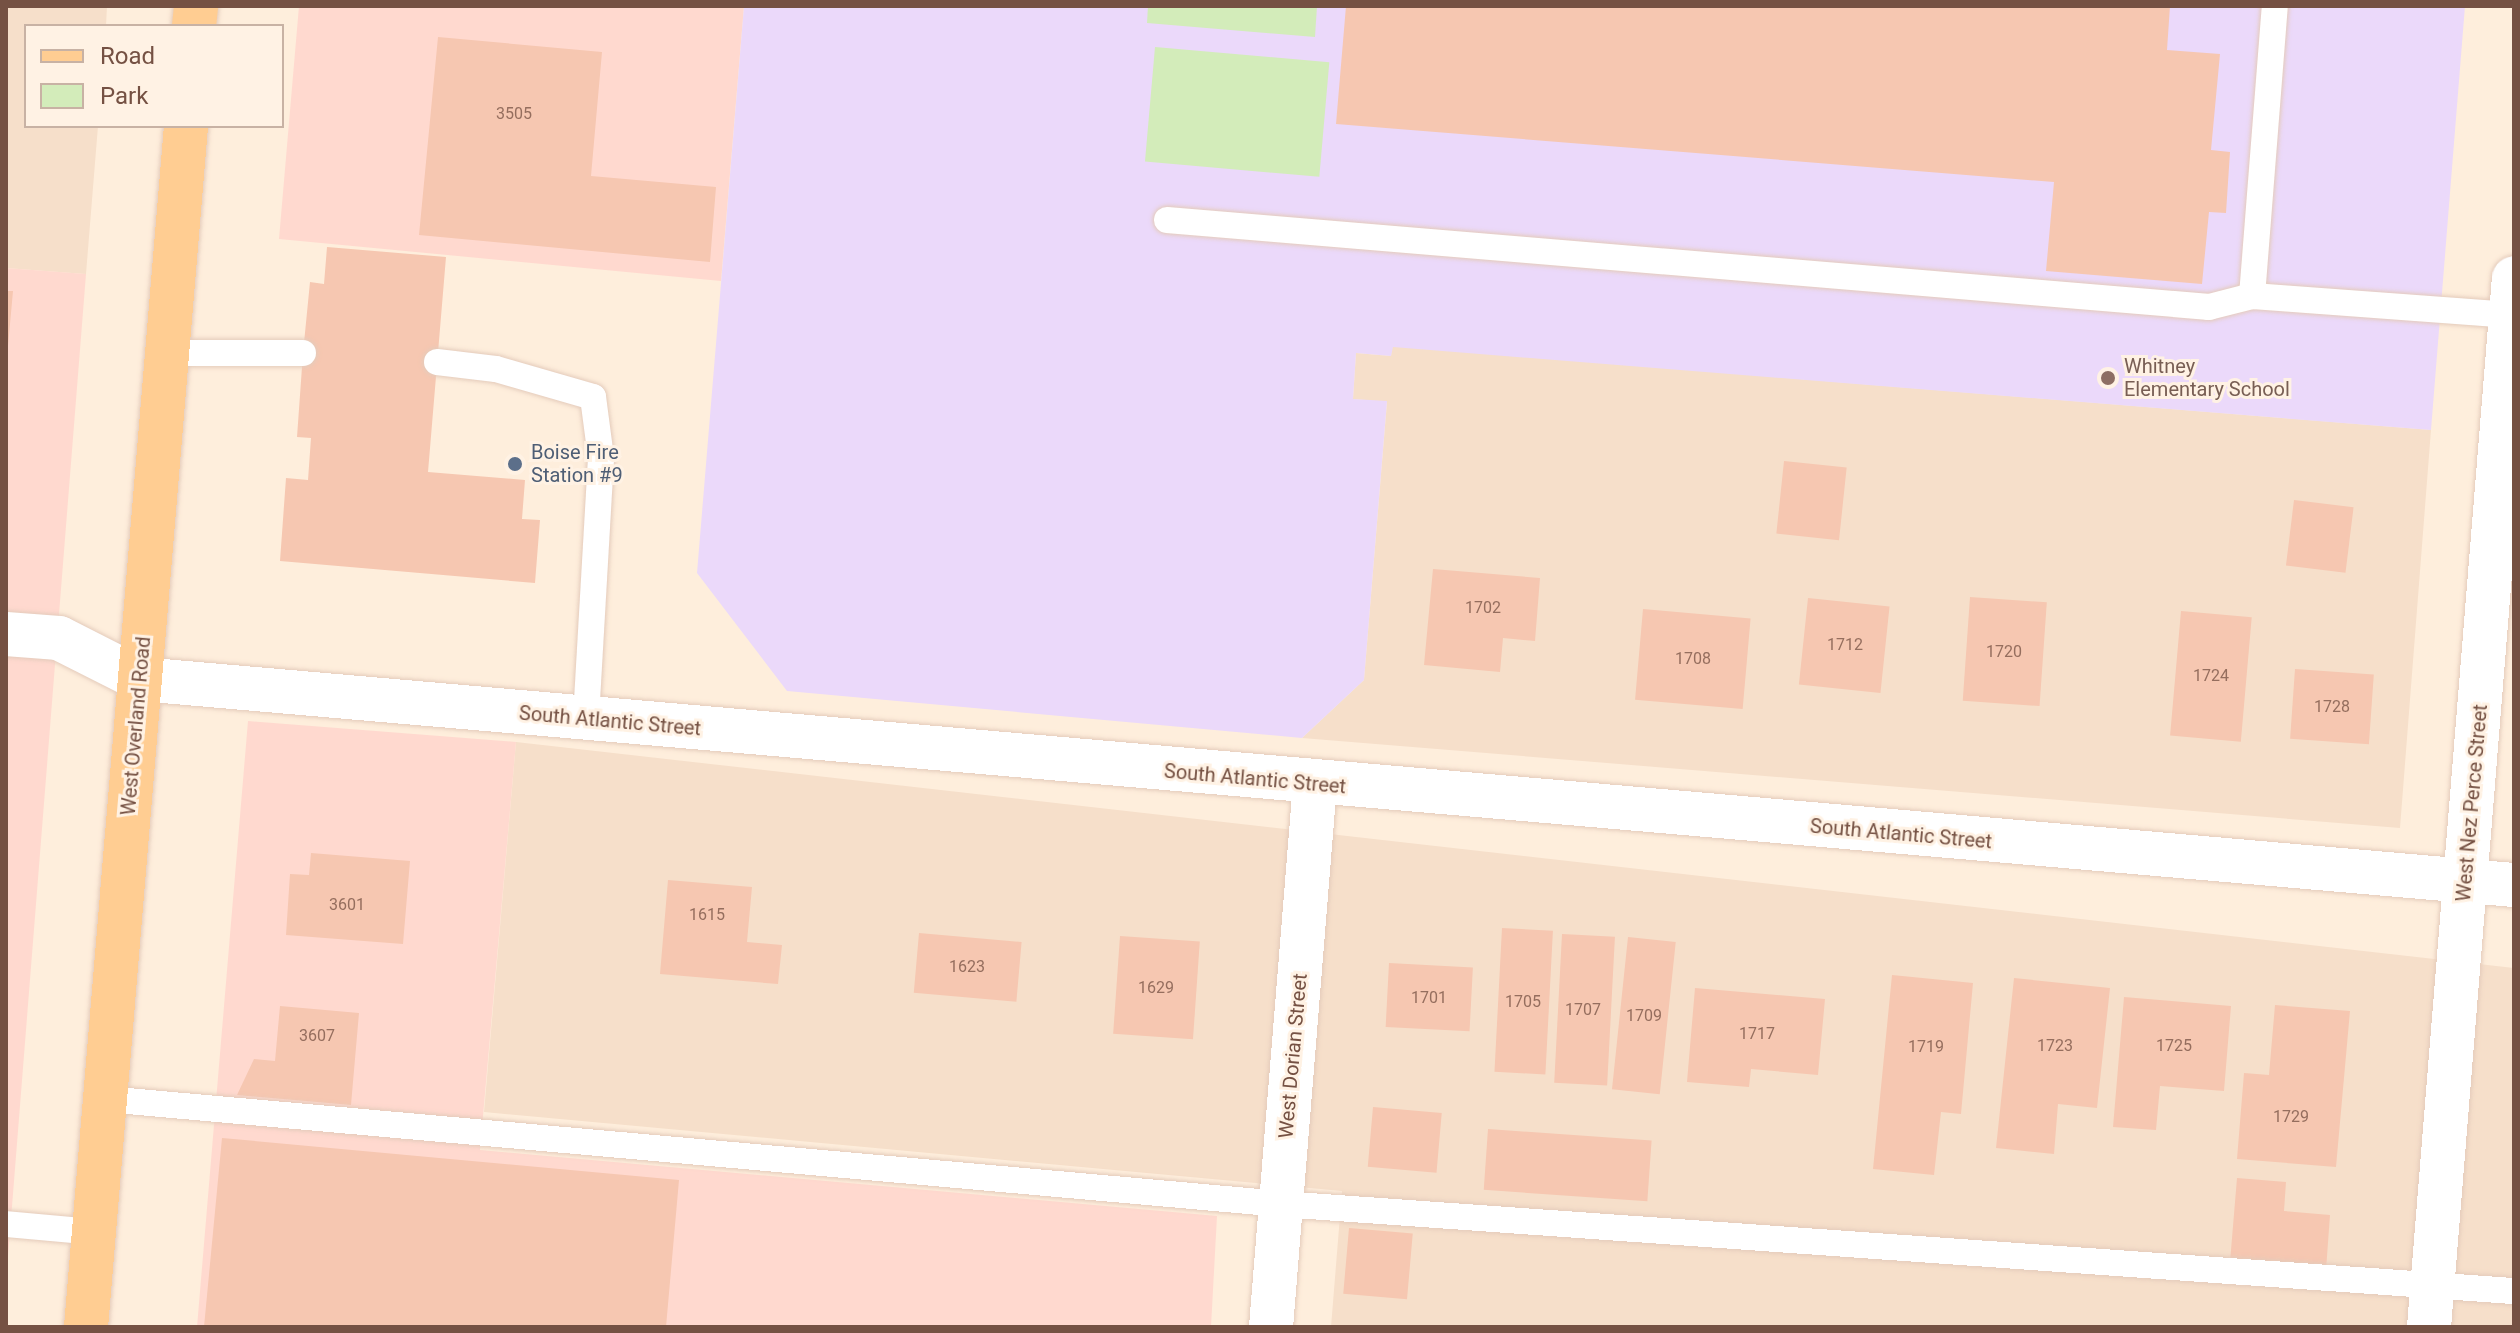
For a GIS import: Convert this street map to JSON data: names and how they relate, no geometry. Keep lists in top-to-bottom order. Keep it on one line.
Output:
{"streets":{"main road":["West Overland Road"],"street":["South Atlantic Street","West Nez Perce Street","West Dorian Street"]},"crossings":[["South Atlantic Street","West Overland Road"],["South Atlantic Street","West Nez Perce Street"],["South Atlantic Street","West Dorian Street"]],"places":["Whitney Elementary School","Boise Fire Station #9"],"house_numbers":["3505","1702","1712","1720","1708","1724","1728","3601","1615","1623","1629","1701","1705","1707","1709","1717","3607","1723","1725","1719","1729"],"legend":["Road","Park"]}
